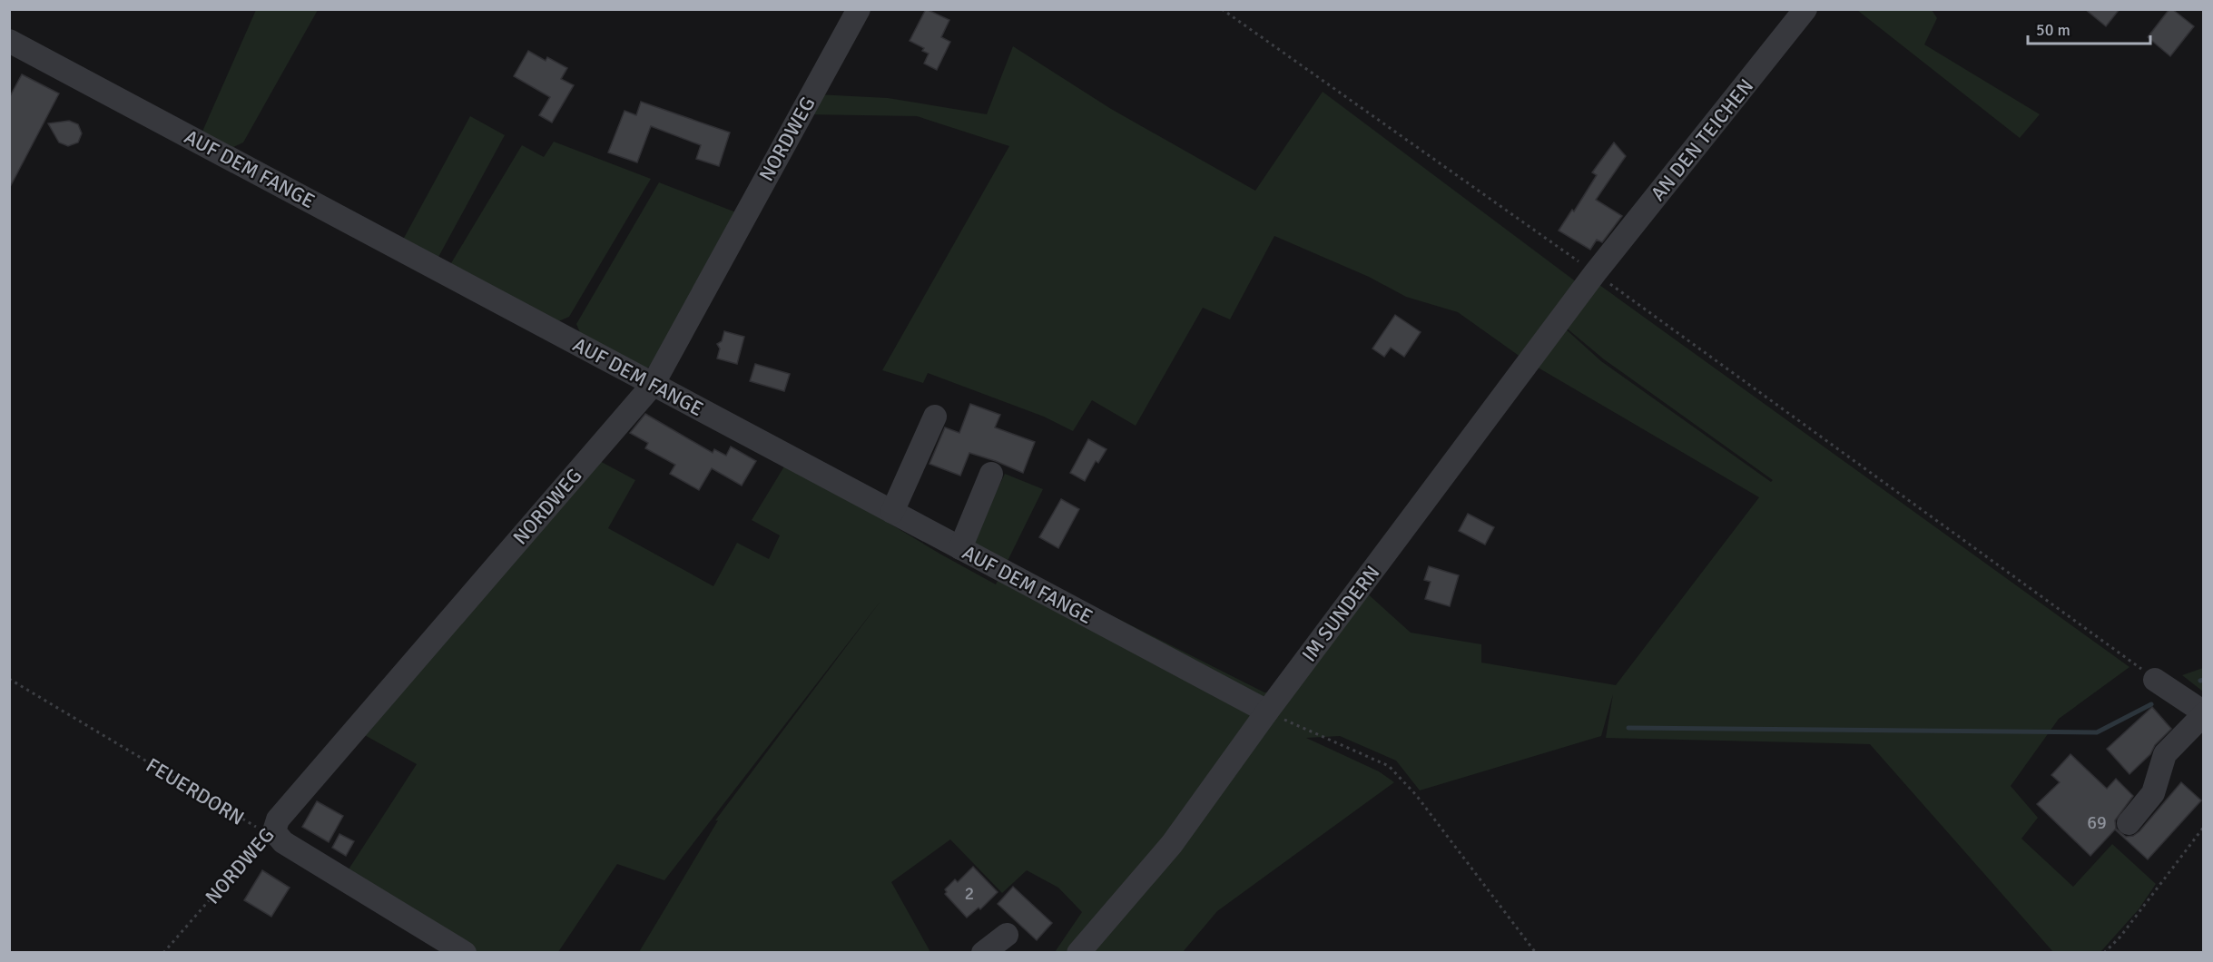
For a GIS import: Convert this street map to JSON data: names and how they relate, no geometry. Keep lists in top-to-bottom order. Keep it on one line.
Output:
{"streets":{"street":["NORDWEG","AN DEN TEICHEN","AUF DEM FANGE","IM SUNDERN"],"path":["FEUERDORN"]},"crossings":[["NORDWEG","AUF DEM FANGE"],["NORDWEG","FEUERDORN"],["AN DEN TEICHEN","IM SUNDERN"],["AUF DEM FANGE","IM SUNDERN"]],"house_numbers":["69","2"],"scale_bar":"50 m"}
